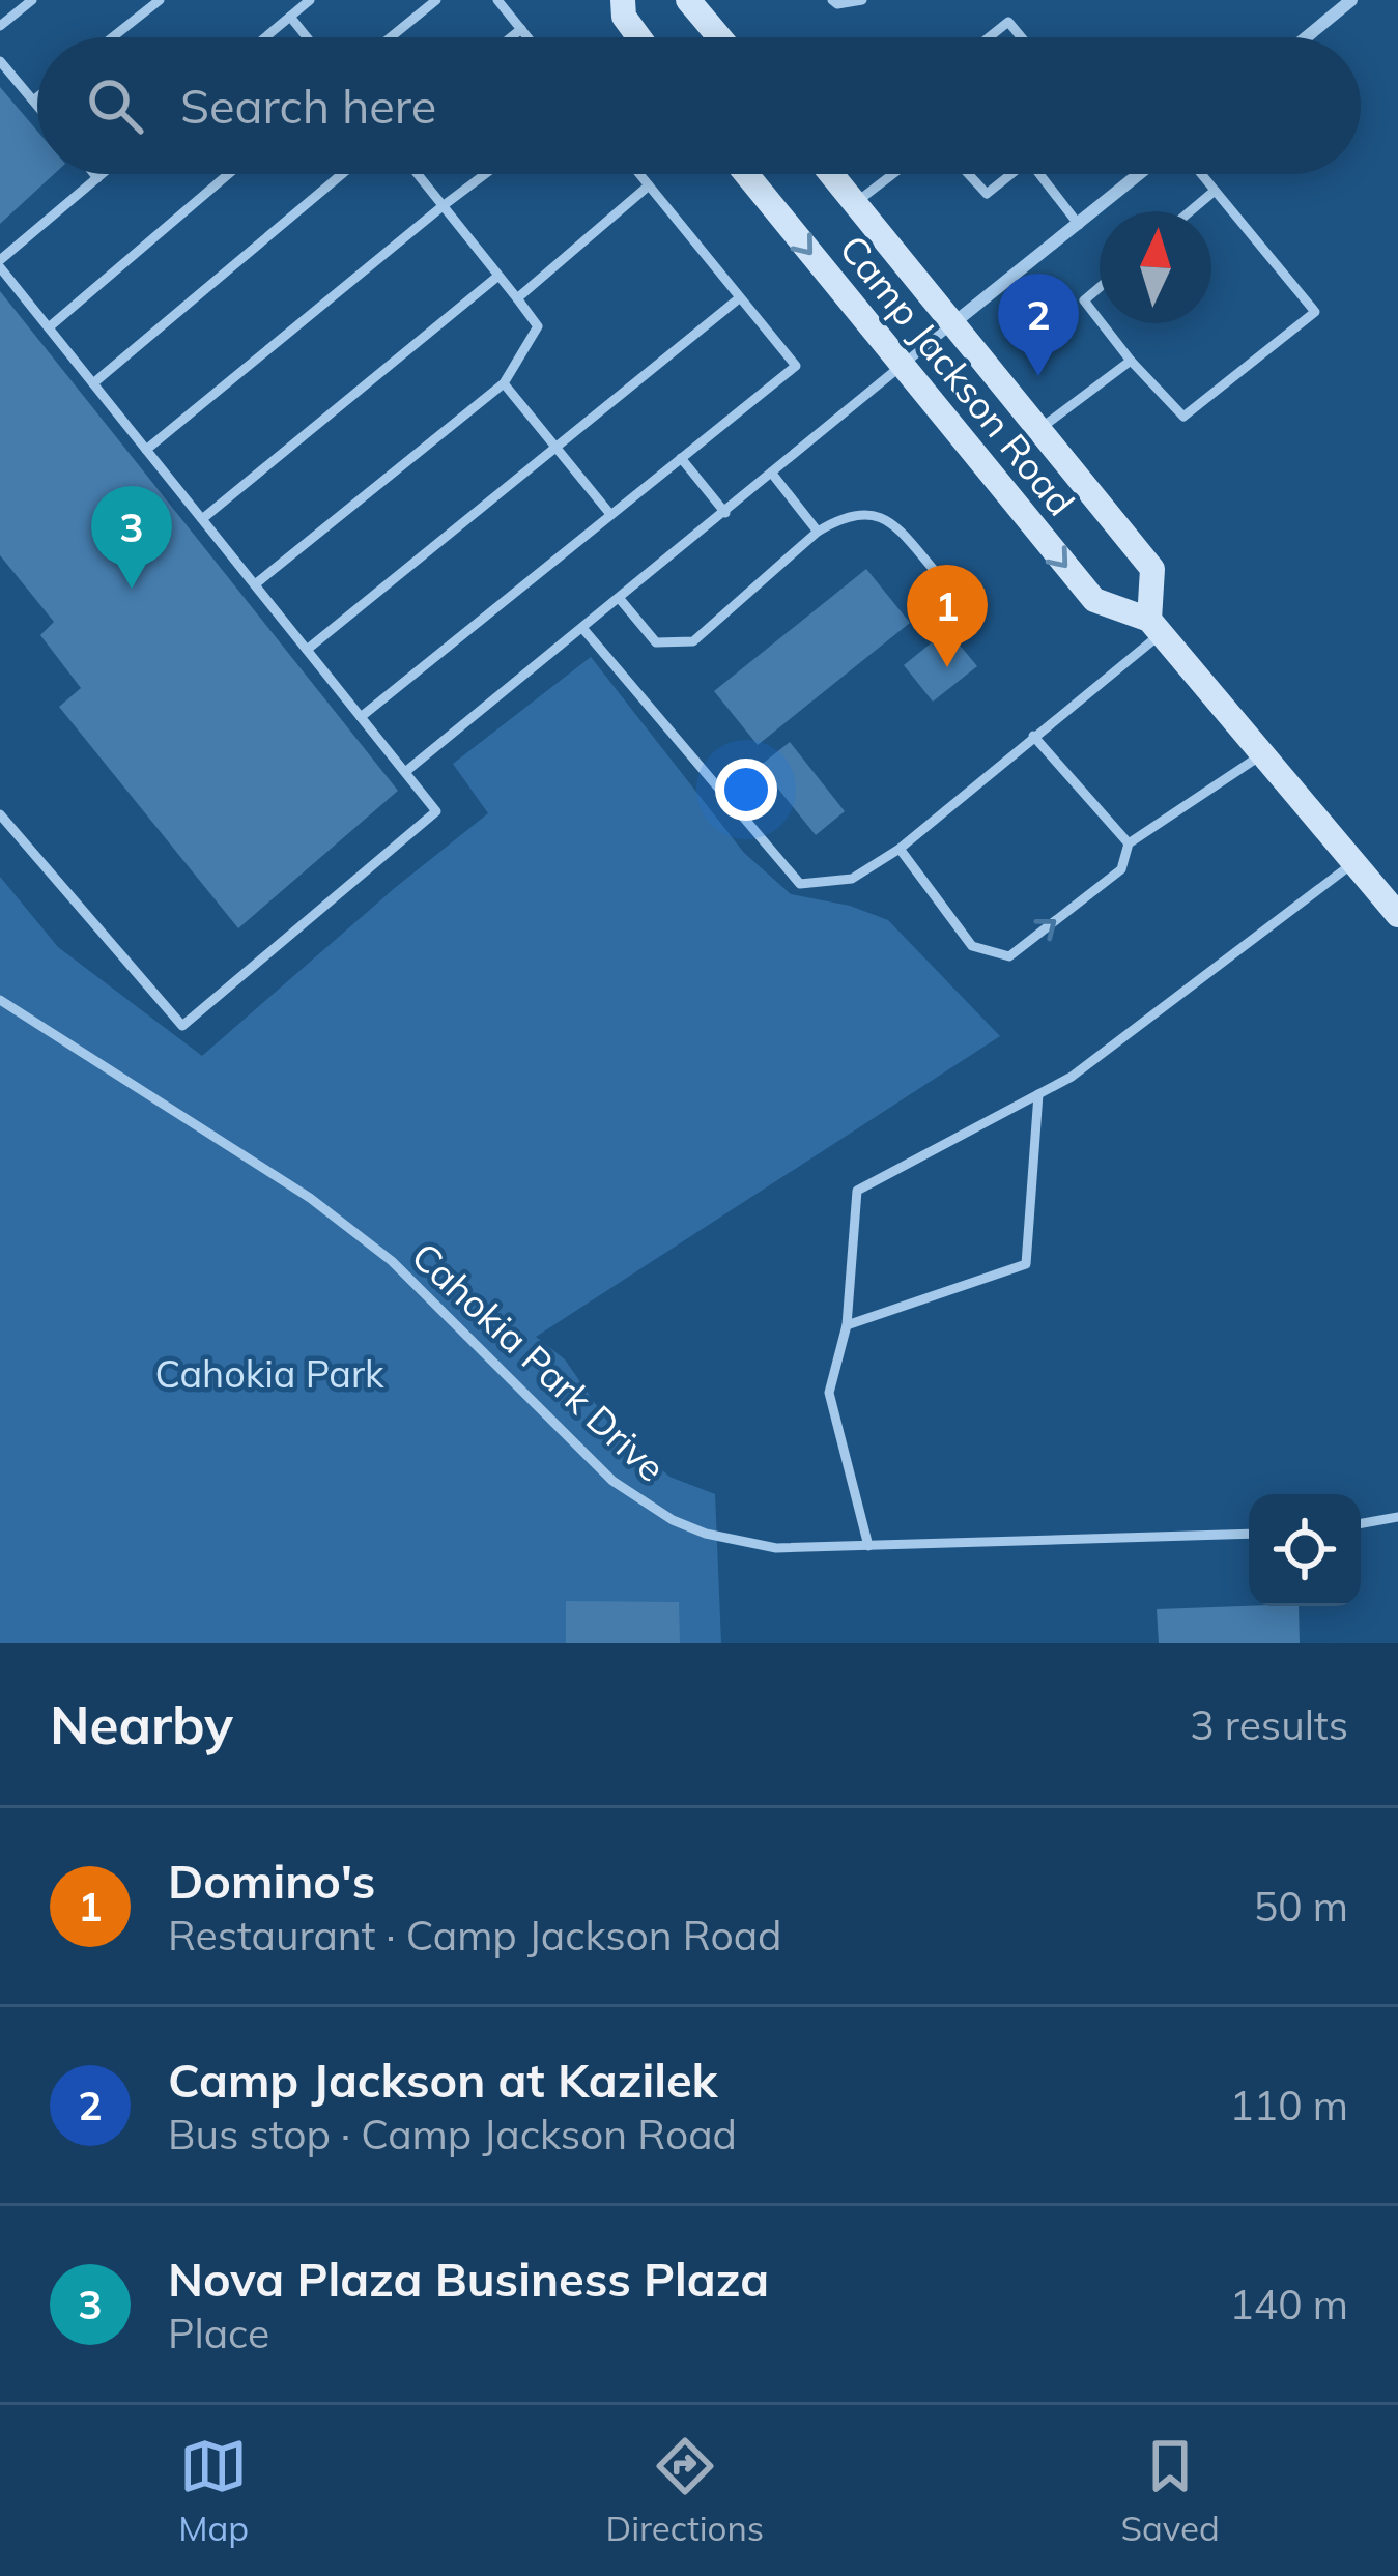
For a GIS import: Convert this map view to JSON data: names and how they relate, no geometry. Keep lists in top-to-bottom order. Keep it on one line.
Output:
{"streets":{"main road":["Camp Jackson Road"],"lane":["Cahokia Park Drive"]},"parks":["Cahokia Park"],"north":"top","page":{"search":"Search here","pins":["2","3","1"],"heading":["Nearby","3 results"],"list":[{"mark":"1","name":"Domino's","note":"Restaurant · Camp Jackson Road","value":"50 m"},{"mark":"2","name":"Camp Jackson at Kazilek","note":"Bus stop · Camp Jackson Road","value":"110 m"},{"mark":"3","name":"Nova Plaza Business Plaza","note":"Place","value":"140 m"}],"nav":["Map","Directions","Saved"]}}
